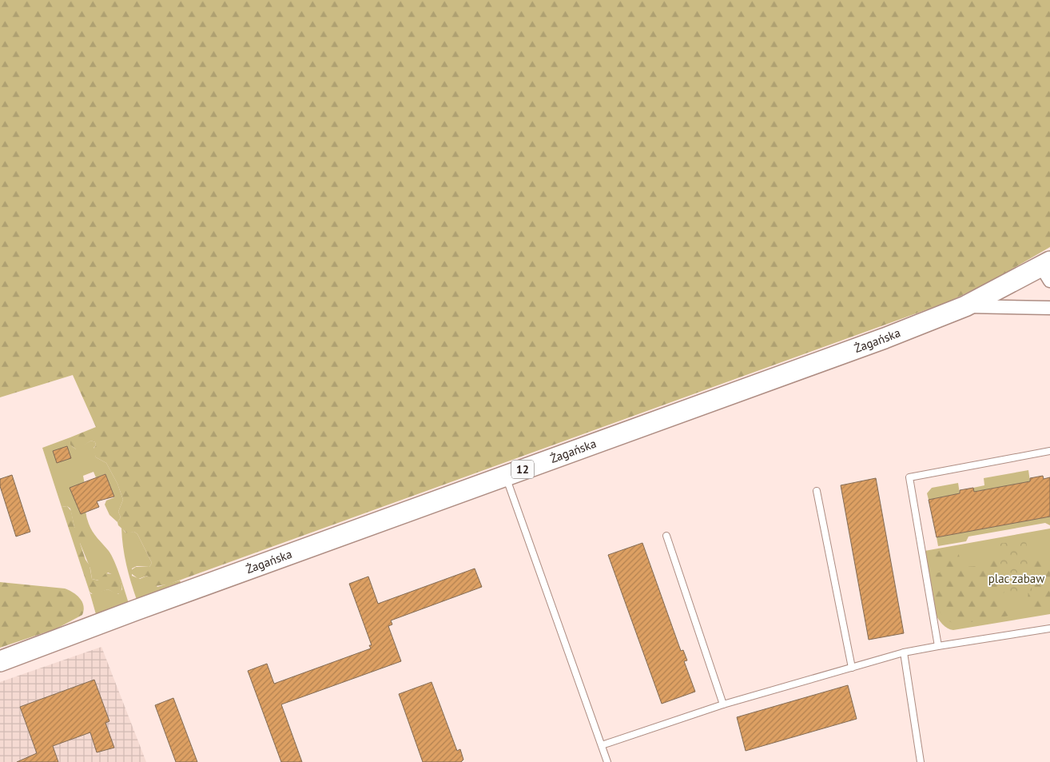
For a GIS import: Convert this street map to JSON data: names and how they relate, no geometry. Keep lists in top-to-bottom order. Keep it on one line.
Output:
{"streets":{"main road":["Żagańska","12"]},"parks":["plac zabaw"]}
